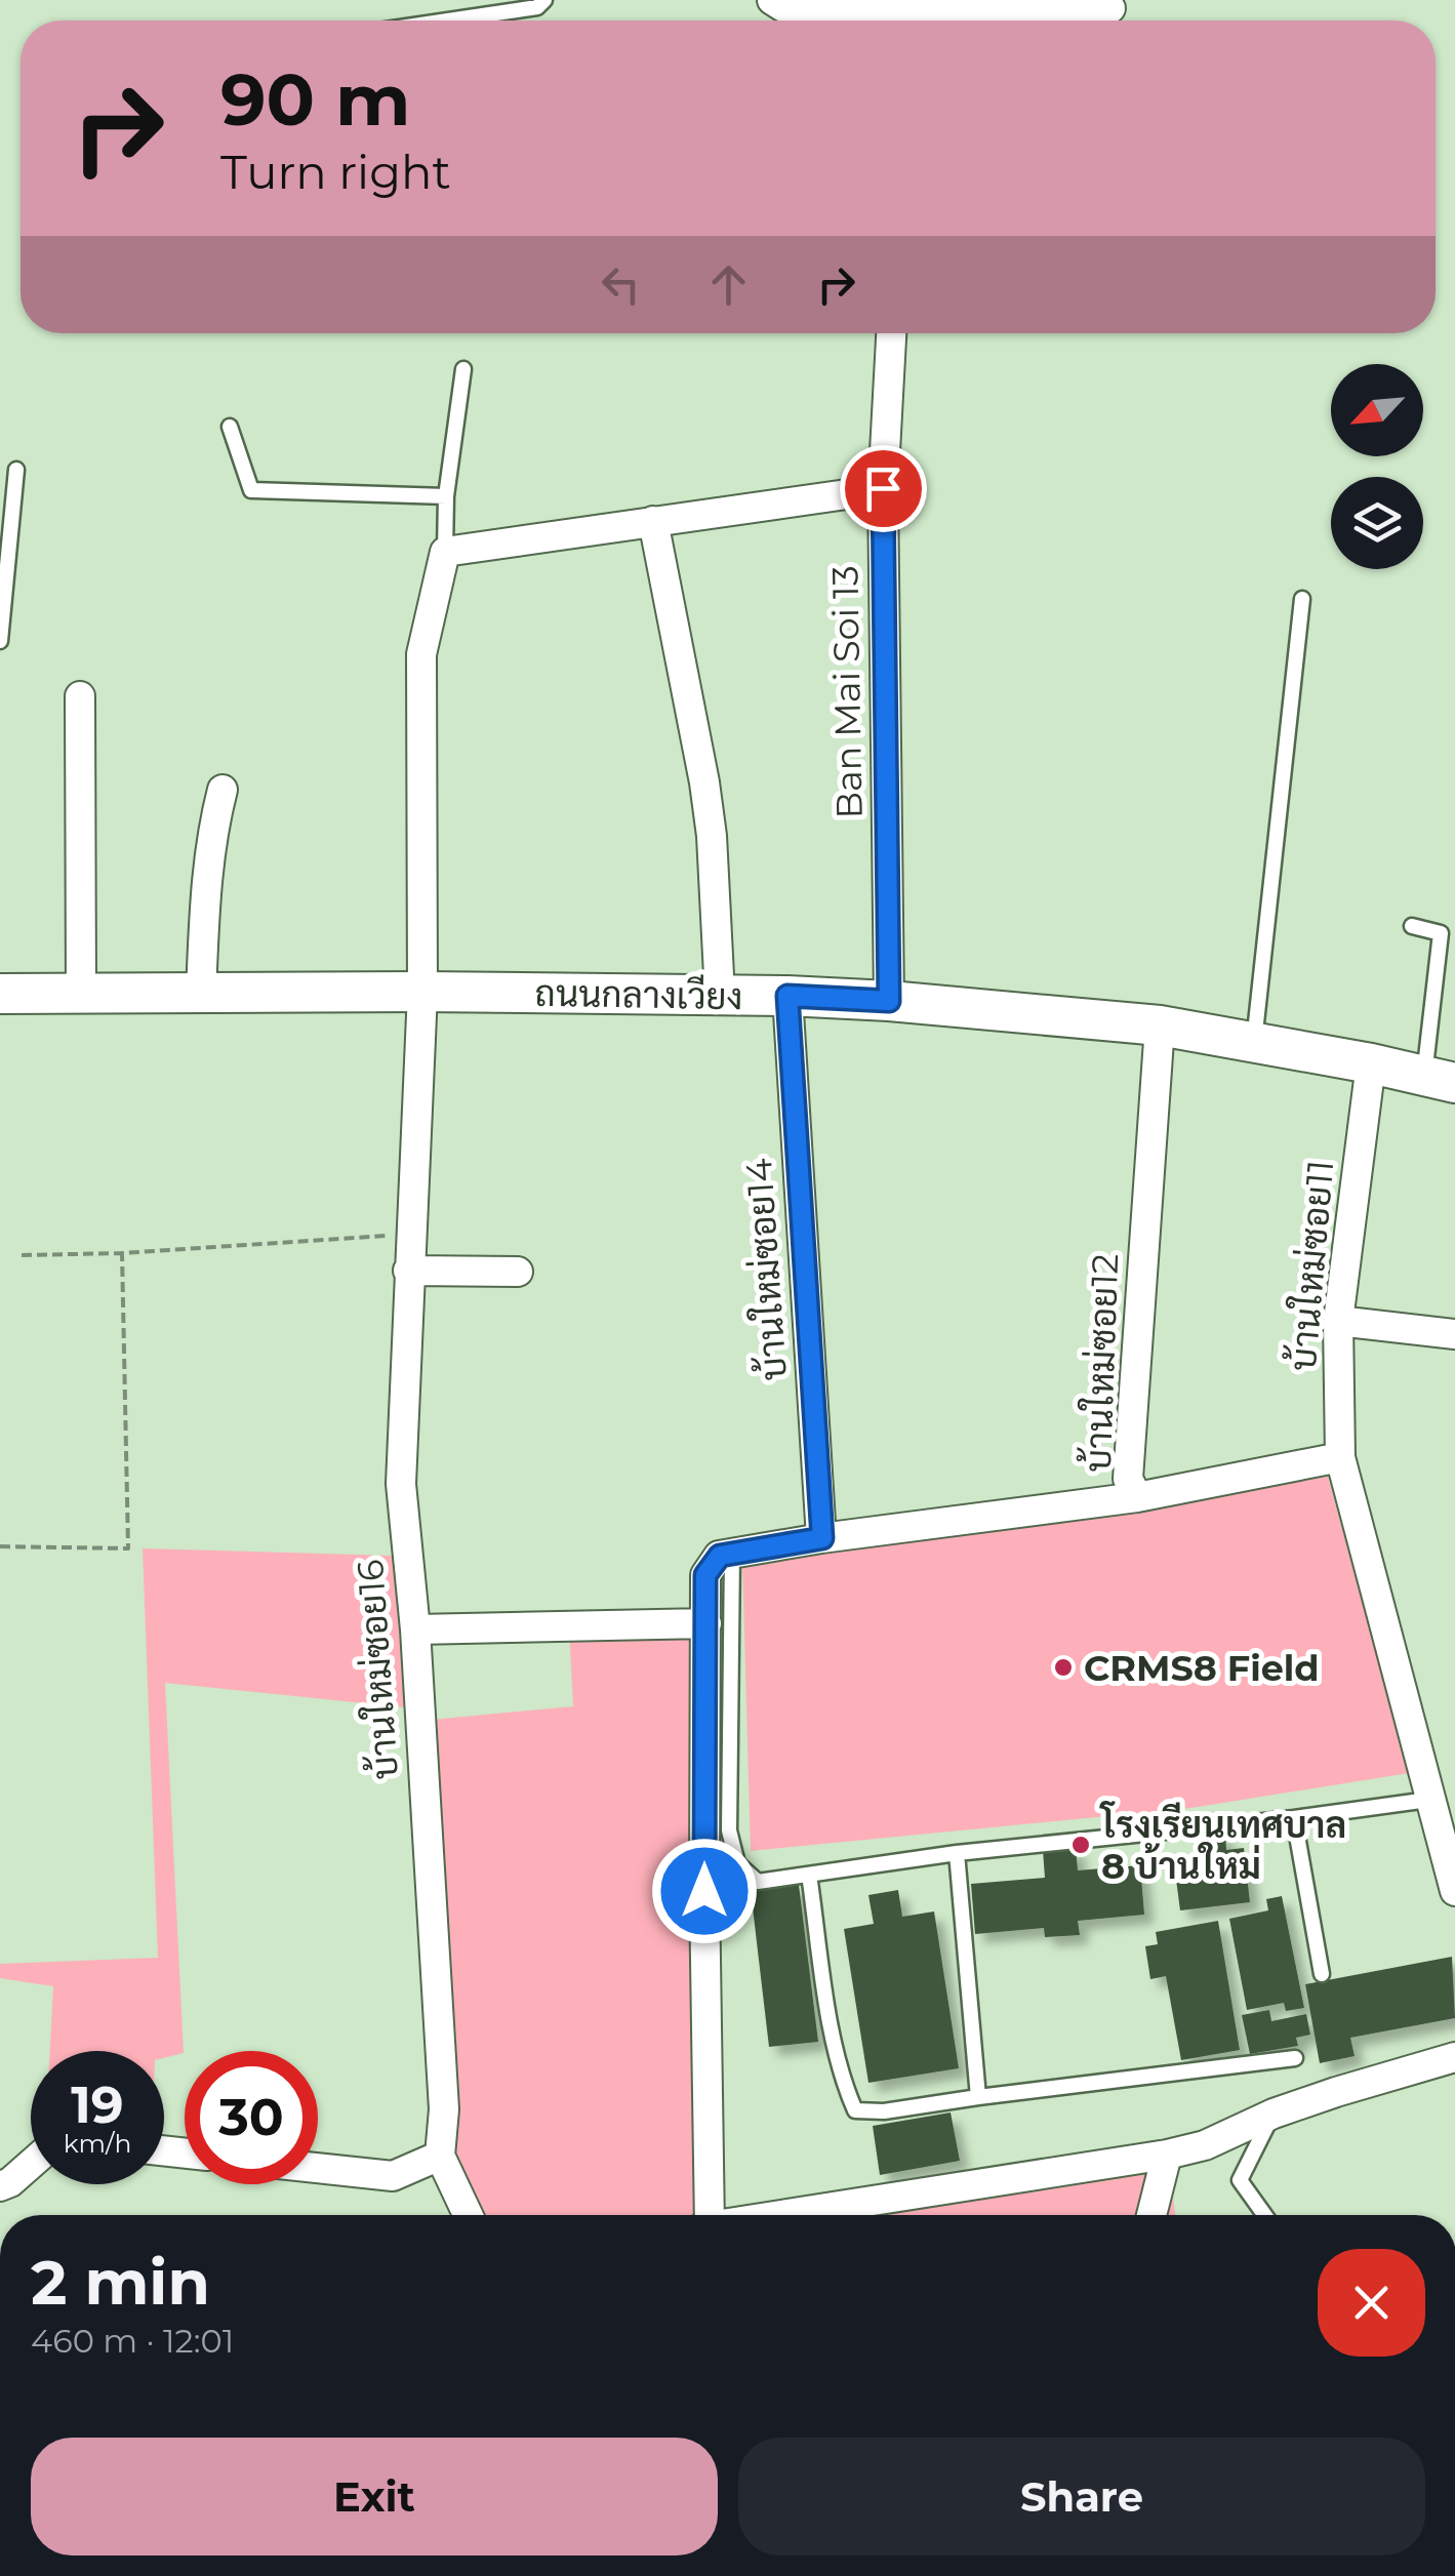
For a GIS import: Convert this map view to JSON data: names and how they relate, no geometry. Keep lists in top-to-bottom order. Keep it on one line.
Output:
{"streets":{"main road":["ถนนกลางเวียง"],"street":["Ban Mai Soi 13","บ้านใหม่ซอย11","บ้านใหม่ซอย14","บ้านใหม่ซอย12","บ้านใหม่ซอย16"]},"crossings":[["Ban Mai Soi 13","ถนนกลางเวียง"],["ถนนกลางเวียง","บ้านใหม่ซอย11"],["ถนนกลางเวียง","บ้านใหม่ซอย14"],["ถนนกลางเวียง","บ้านใหม่ซอย12"],["ถนนกลางเวียง","บ้านใหม่ซอย16"],["บ้านใหม่ซอย11","บ้านใหม่ซอย12"]],"places":["CRMS8 Field","โรงเรียนเทศบาล 8 บ้านใหม่"],"north":"bottom left","page":{"turn":["90 m","Turn right"],"speed":"19 km/h","limit":"30","heading":["2 min","460 m · 12:01"],"buttons":["Exit","Share"]}}
